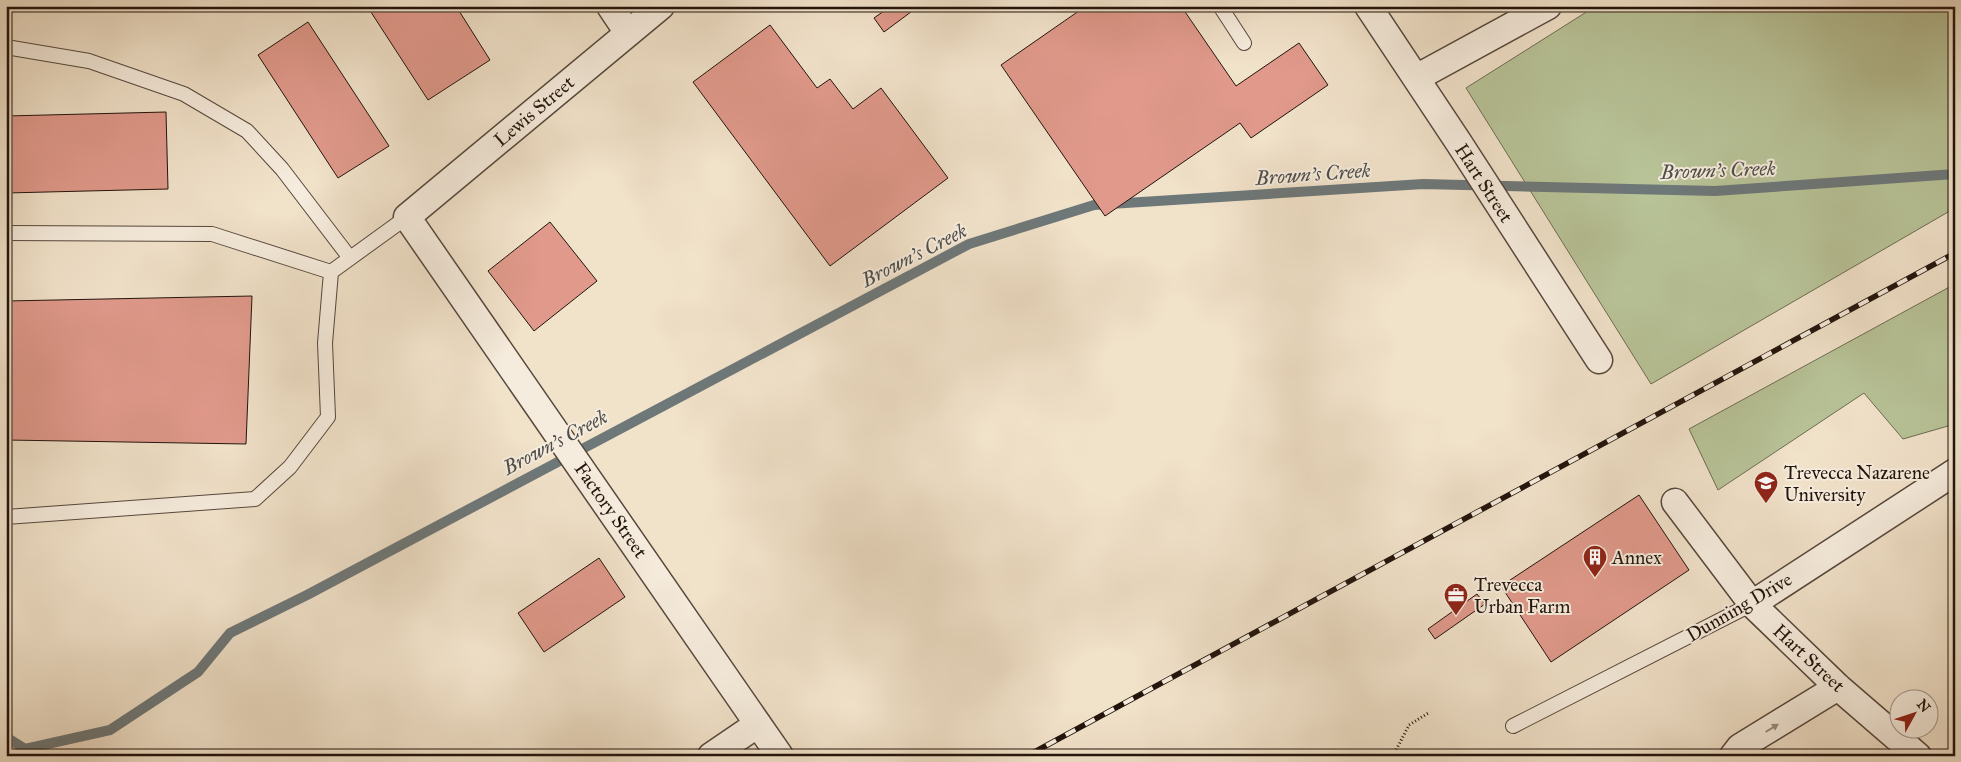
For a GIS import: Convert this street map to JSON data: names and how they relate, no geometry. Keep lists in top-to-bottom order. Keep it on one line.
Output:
{"streets":{"street":["Lewis Street","Hart Street","Factory Street","Dunning Drive"]},"crossings":[["Lewis Street","Factory Street"],["Hart Street","Dunning Drive"]],"water":["Brown's Creek"],"places":{"school or university":["Trevecca Nazarene University"],"building":["Annex"],"office":["Trevecca Urban Farm"]},"north":"top right"}
